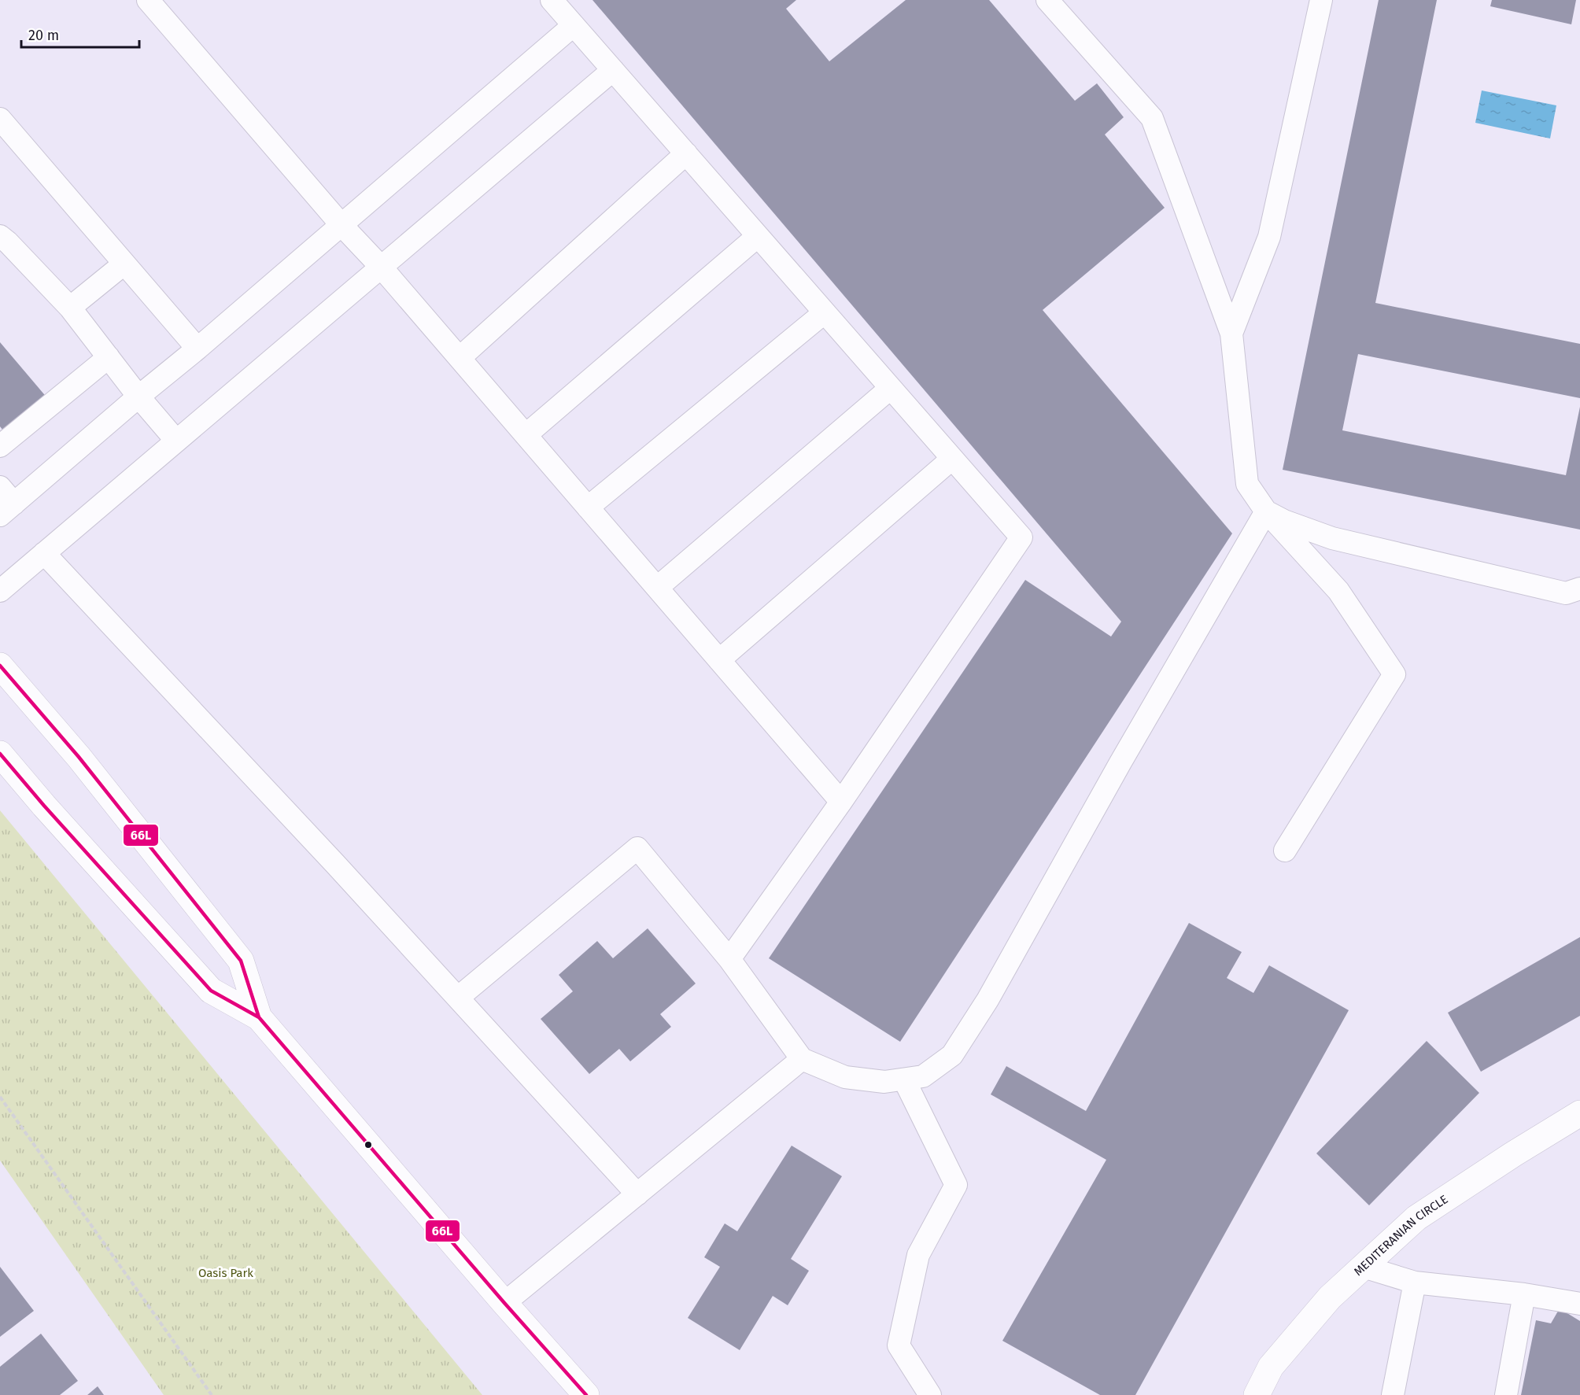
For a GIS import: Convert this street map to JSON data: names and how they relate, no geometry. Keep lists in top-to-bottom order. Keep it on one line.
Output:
{"streets":{"main road":["MEDITERANIAN CIRCLE"]},"parks":["Oasis Park"],"lines":["transit line 66L"],"scale_bar":"20 m"}
